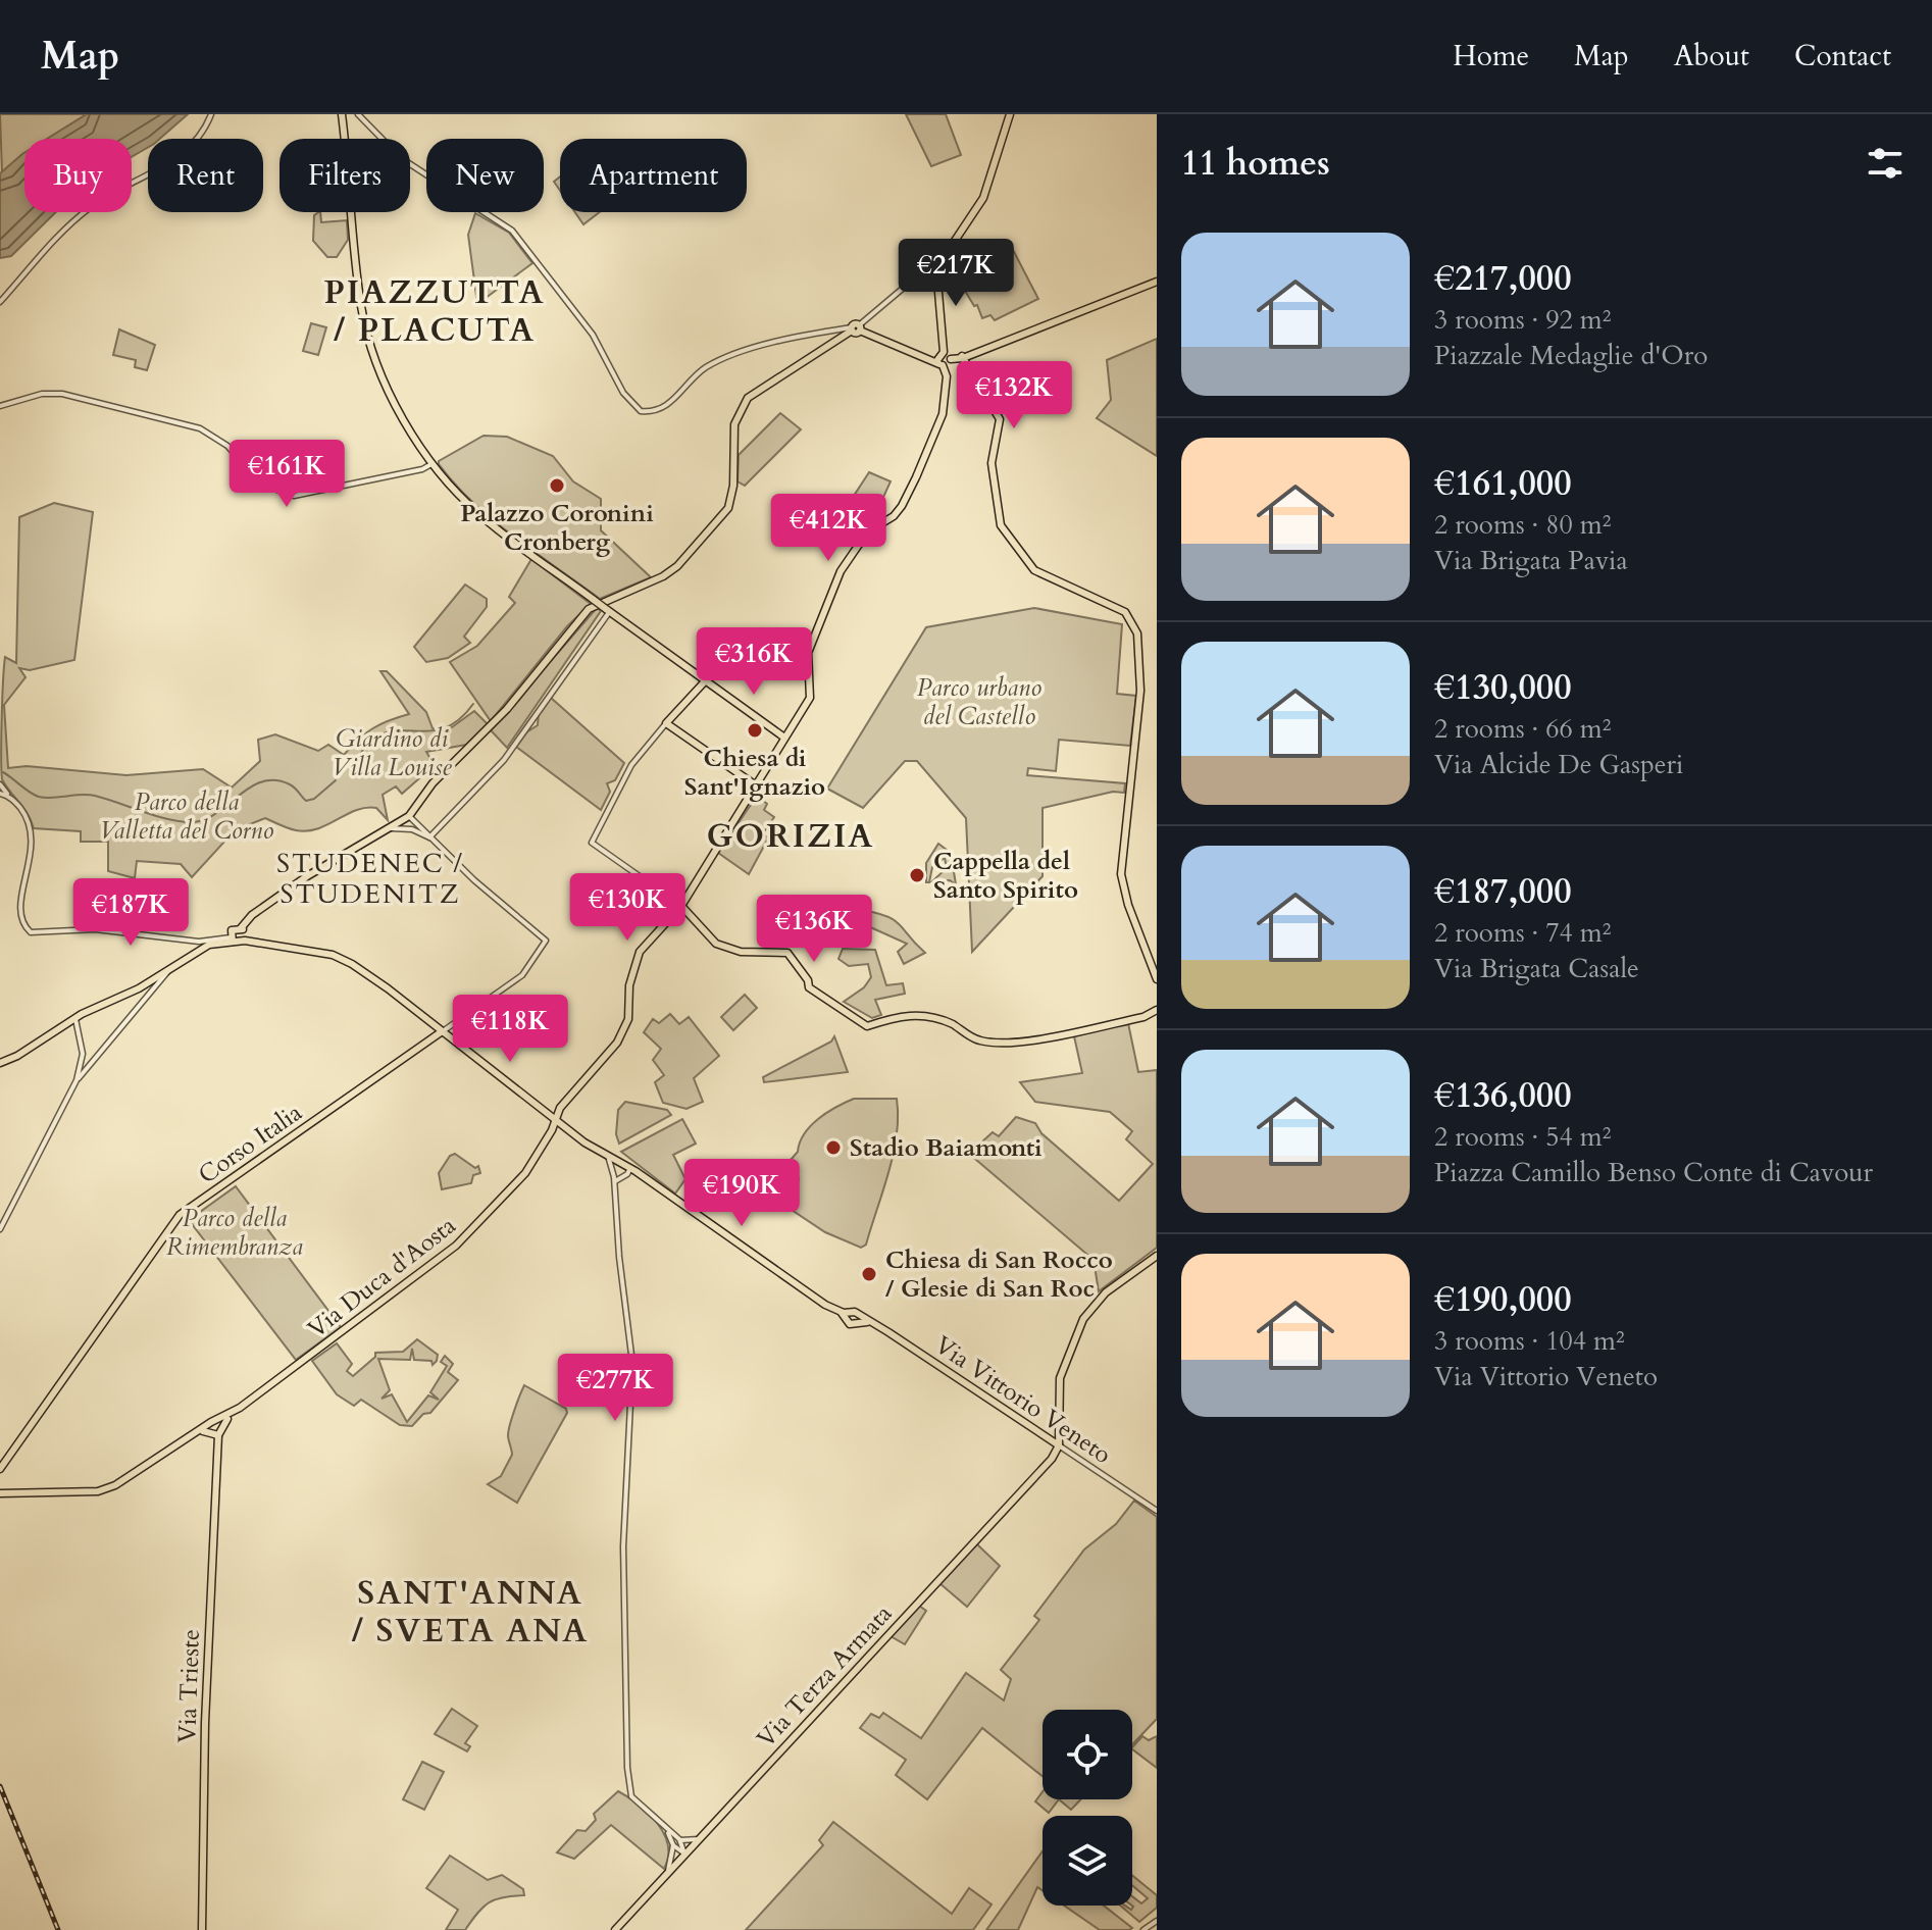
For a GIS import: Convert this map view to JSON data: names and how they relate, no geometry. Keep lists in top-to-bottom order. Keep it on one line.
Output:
{"streets":{"main road":["Corso Italia","Via Duca d'Aosta","Via Vittorio Veneto","Via Terza Armata","Via Trieste"]},"crossings":[["Corso Italia","Via Vittorio Veneto"],["Via Duca d'Aosta","Via Vittorio Veneto"],["Via Duca d'Aosta","Via Trieste"],["Via Vittorio Veneto","Via Terza Armata"]],"districts":["PIAZZUTTA / PLACUTA","GORIZIA","STUDENEC / STUDENITZ","SANT'ANNA / SVETA ANA"],"parks":["Parco urbano del Castello","Giardino di Villa Louise","Parco della Valletta del Corno","Parco della Rimembranza"],"places":["Palazzo Coronini Cronberg","Chiesa di Sant'Ignazio","Cappella del Santo Spirito","Stadio Baiamonti","Chiesa di San Rocco / Glesie di San Roc"],"page":{"header":"Map","nav":["Home","Map","About","Contact"],"heading":"11 homes","chip":["Buy","Rent","Filters","New","Apartment"],"list":[{"name":"€217,000","note":"3 rooms · 92 m² · Piazzale Medaglie d'Oro"},{"name":"€161,000","note":"2 rooms · 80 m² · Via Brigata Pavia"},{"name":"€130,000","note":"2 rooms · 66 m² · Via Alcide De Gasperi"},{"name":"€187,000","note":"2 rooms · 74 m² · Via Brigata Casale"},{"name":"€136,000","note":"2 rooms · 54 m² · Piazza Camillo Benso Conte di Cavour"},{"name":"€190,000","note":"3 rooms · 104 m² · Via Vittorio Veneto"}],"price":["€217K","€132K","€161K","€412K","€316K","€130K","€187K","€136K","€118K","€190K","€277K"]}}
